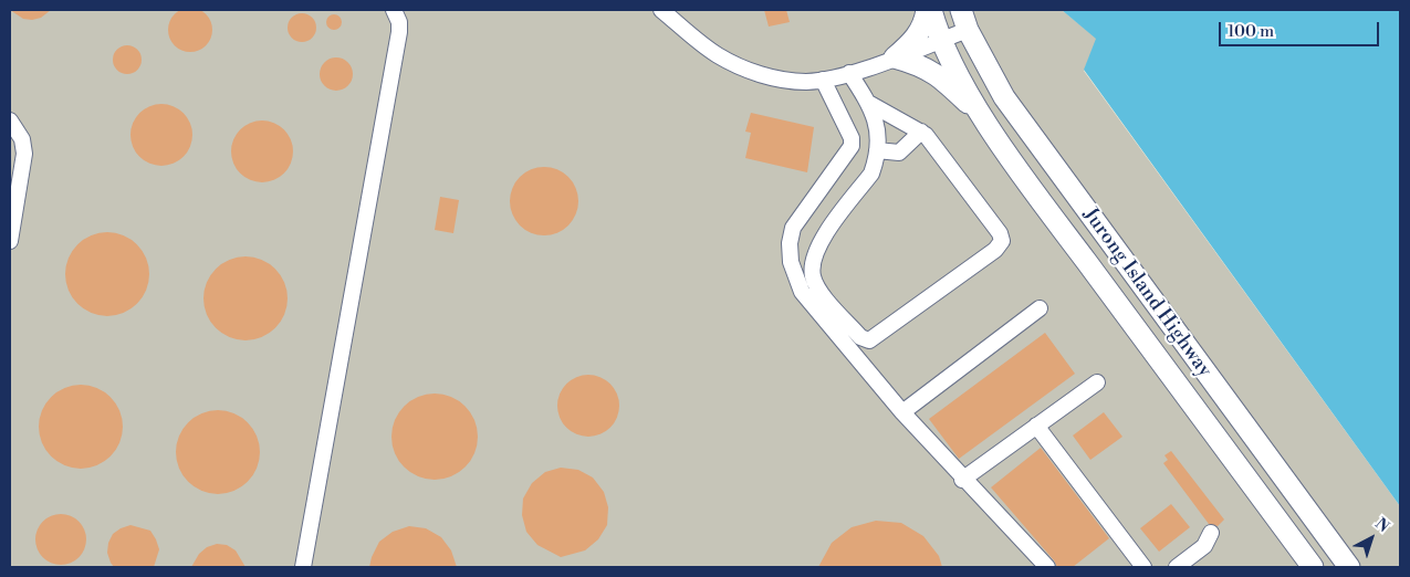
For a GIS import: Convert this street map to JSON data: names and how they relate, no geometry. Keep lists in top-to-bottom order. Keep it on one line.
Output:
{"streets":{"main road":["Jurong Island Highway"]},"scale_bar":"100 m","north":"top right"}
